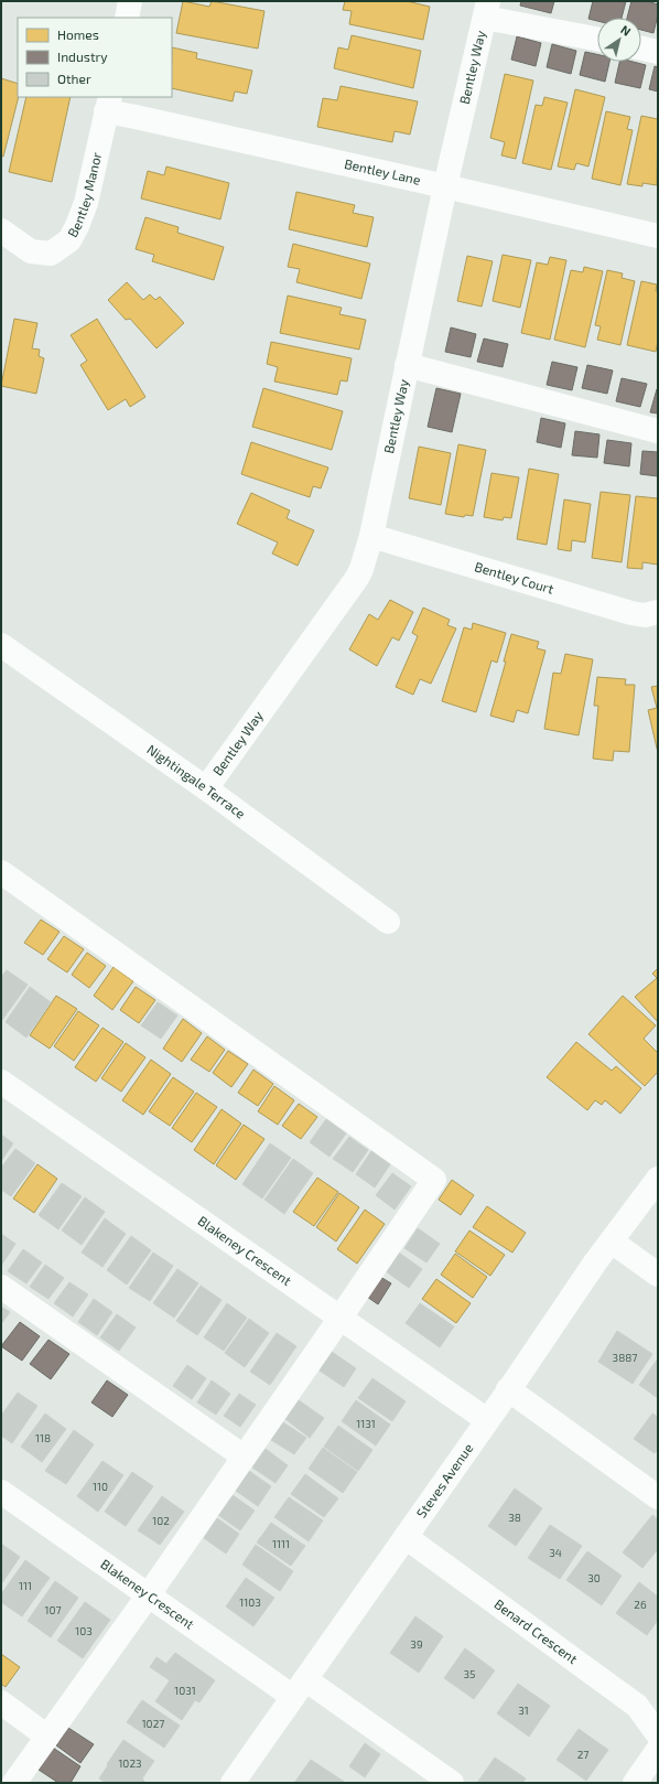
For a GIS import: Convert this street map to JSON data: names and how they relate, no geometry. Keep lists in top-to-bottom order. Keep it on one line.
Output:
{"streets":{"street":["Bentley Way","Bentley Lane","Bentley Manor","Bentley Court","Nightingale Terrace","Blakeney Crescent","Steves Avenue","Benard Crescent"]},"crossings":[["Bentley Way","Bentley Lane"],["Bentley Way","Bentley Court"],["Bentley Way","Nightingale Terrace"],["Bentley Lane","Bentley Manor"],["Blakeney Crescent","Steves Avenue"],["Steves Avenue","Benard Crescent"]],"house_numbers":["3887","1131","118","110","38","102","1111","34","30","111","1103","26","107","103","39","35","1031","31","1027","27","1023"],"legend":["Homes","Industry","Other"],"north":"top right"}
